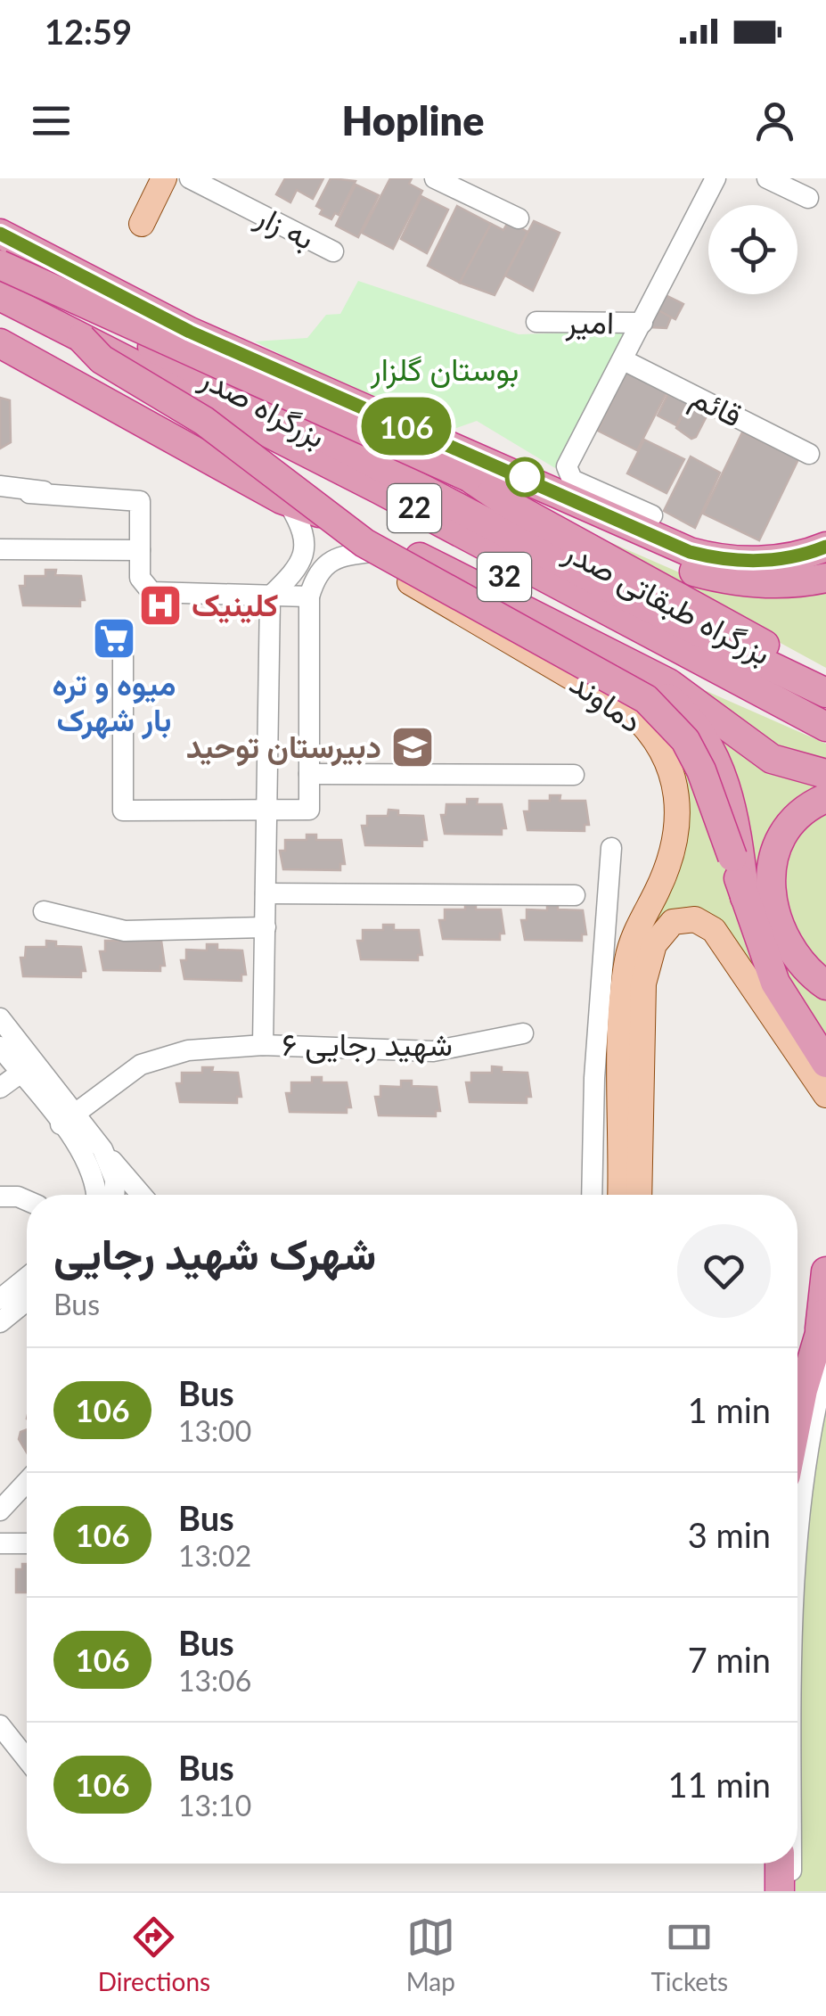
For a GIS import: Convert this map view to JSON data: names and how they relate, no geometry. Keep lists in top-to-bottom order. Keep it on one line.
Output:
{"streets":{"highway":["بزرگراه صدر","22","32","بزرگراه طبقاتی صدر"],"main road":["دماوند"],"street":["به زار","امیر","قائم","شهید رجایی ۶"]},"crossings":[["بزرگراه صدر","22"]],"parks":["بوستان گلزار"],"places":{"hospital":["کلینیک"],"supermarket":["میوه و تره بار شهرک"],"school or university":["دبیرستان توحید"]},"lines":["bus line 106"],"page":{"status":"12:59","header":"Hopline","on_map":"106","heading":["شهرک شهید رجایی","Bus"],"list":[{"mark":"106","name":"Bus","note":"13:00","value":"1 min"},{"mark":"106","name":"Bus","note":"13:02","value":"3 min"},{"mark":"106","name":"Bus","note":"13:06","value":"7 min"},{"mark":"106","name":"Bus","note":"13:10","value":"11 min"}],"tabs":["Directions","Map","Tickets"]}}
